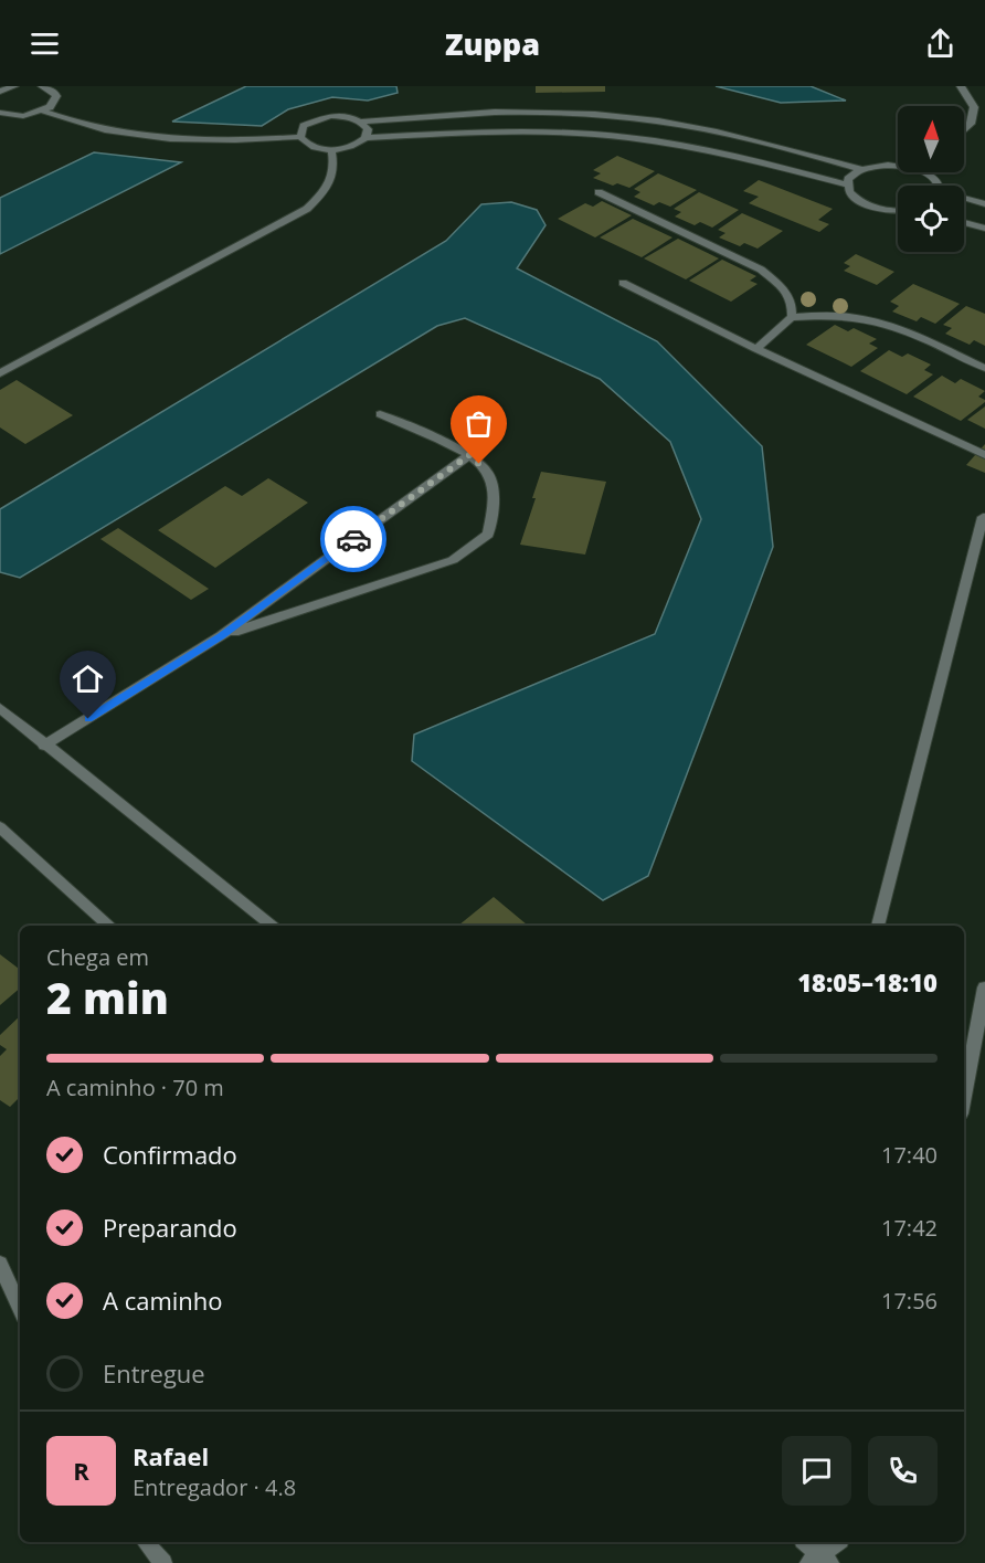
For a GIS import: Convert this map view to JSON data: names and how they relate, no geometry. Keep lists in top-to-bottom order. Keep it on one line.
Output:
{"north":"top","page":{"header":"Zuppa","heading":["2 min","Chega em","18:05–18:10"],"panel":["Rafael","Entregador · 4.8"],"bar":"A caminho · 70 m","list":[["Confirmado","17:40"],["Preparando","17:42"],["A caminho","17:56"],"Entregue"],"round":"R"}}
